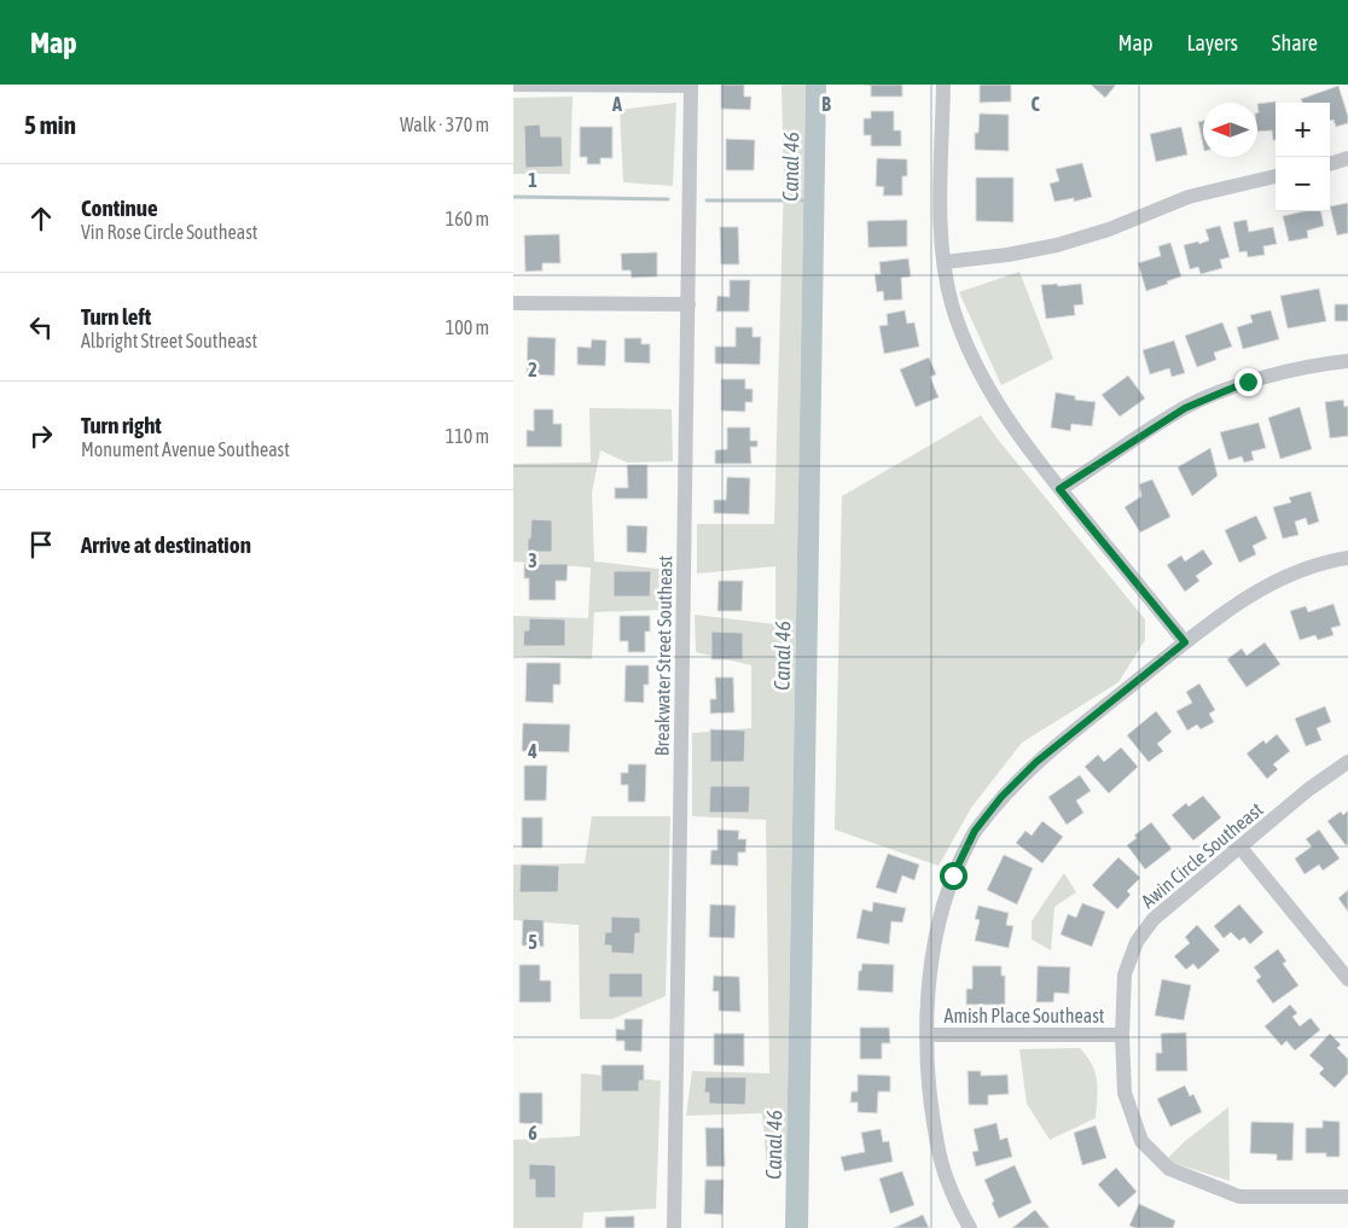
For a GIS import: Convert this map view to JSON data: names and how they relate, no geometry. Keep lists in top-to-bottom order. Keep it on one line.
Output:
{"streets":{"street":["Breakwater Street Southeast","Awin Circle Southeast","Amish Place Southeast"]},"crossings":[["Awin Circle Southeast","Amish Place Southeast"]],"water":["Canal 46"],"north":"left","page":{"header":"Map","nav":["Map","Layers","Share"],"heading":["5 min","Walk · 370 m"],"map_buttons":["+","−"],"list":[["Continue","Vin Rose Circle Southeast","160 m"],["Turn left","Albright Street Southeast","100 m"],["Turn right","Monument Avenue Southeast","110 m"],"Arrive at destination"]},"grid":{"columns":["A","B","C"],"rows":["1","2","3","4","5","6"]}}
